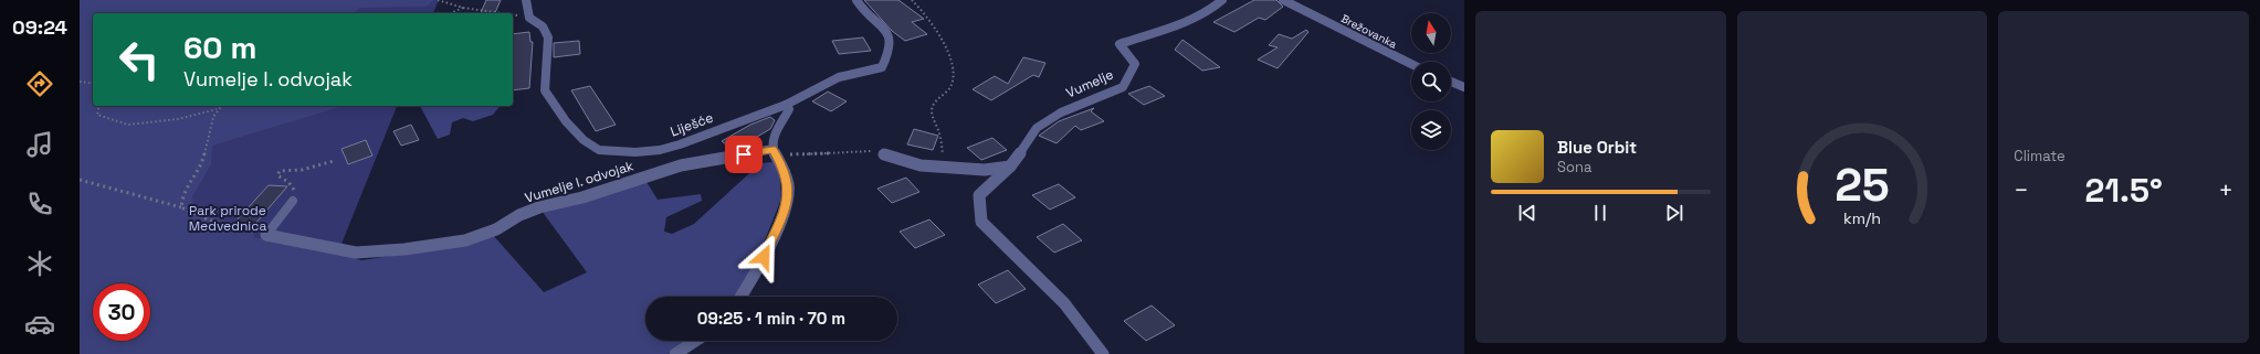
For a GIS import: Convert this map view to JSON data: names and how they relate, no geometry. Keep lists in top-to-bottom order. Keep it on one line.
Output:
{"streets":{"street":["Brežovanka","Vumelje","Liješće","Vumelje I. odvojak"]},"parks":["Park prirode Medvednica"],"north":"top","page":{"tabs":"09:24","tile":"Climate","turn":["60 m","Vumelje I. odvojak"],"song":["Blue Orbit","Sona"],"heat":["−","21.5°","+"],"limit":"30","trip":"09:25 · 1 min · 70 m","gauge":["25","km/h"]}}
